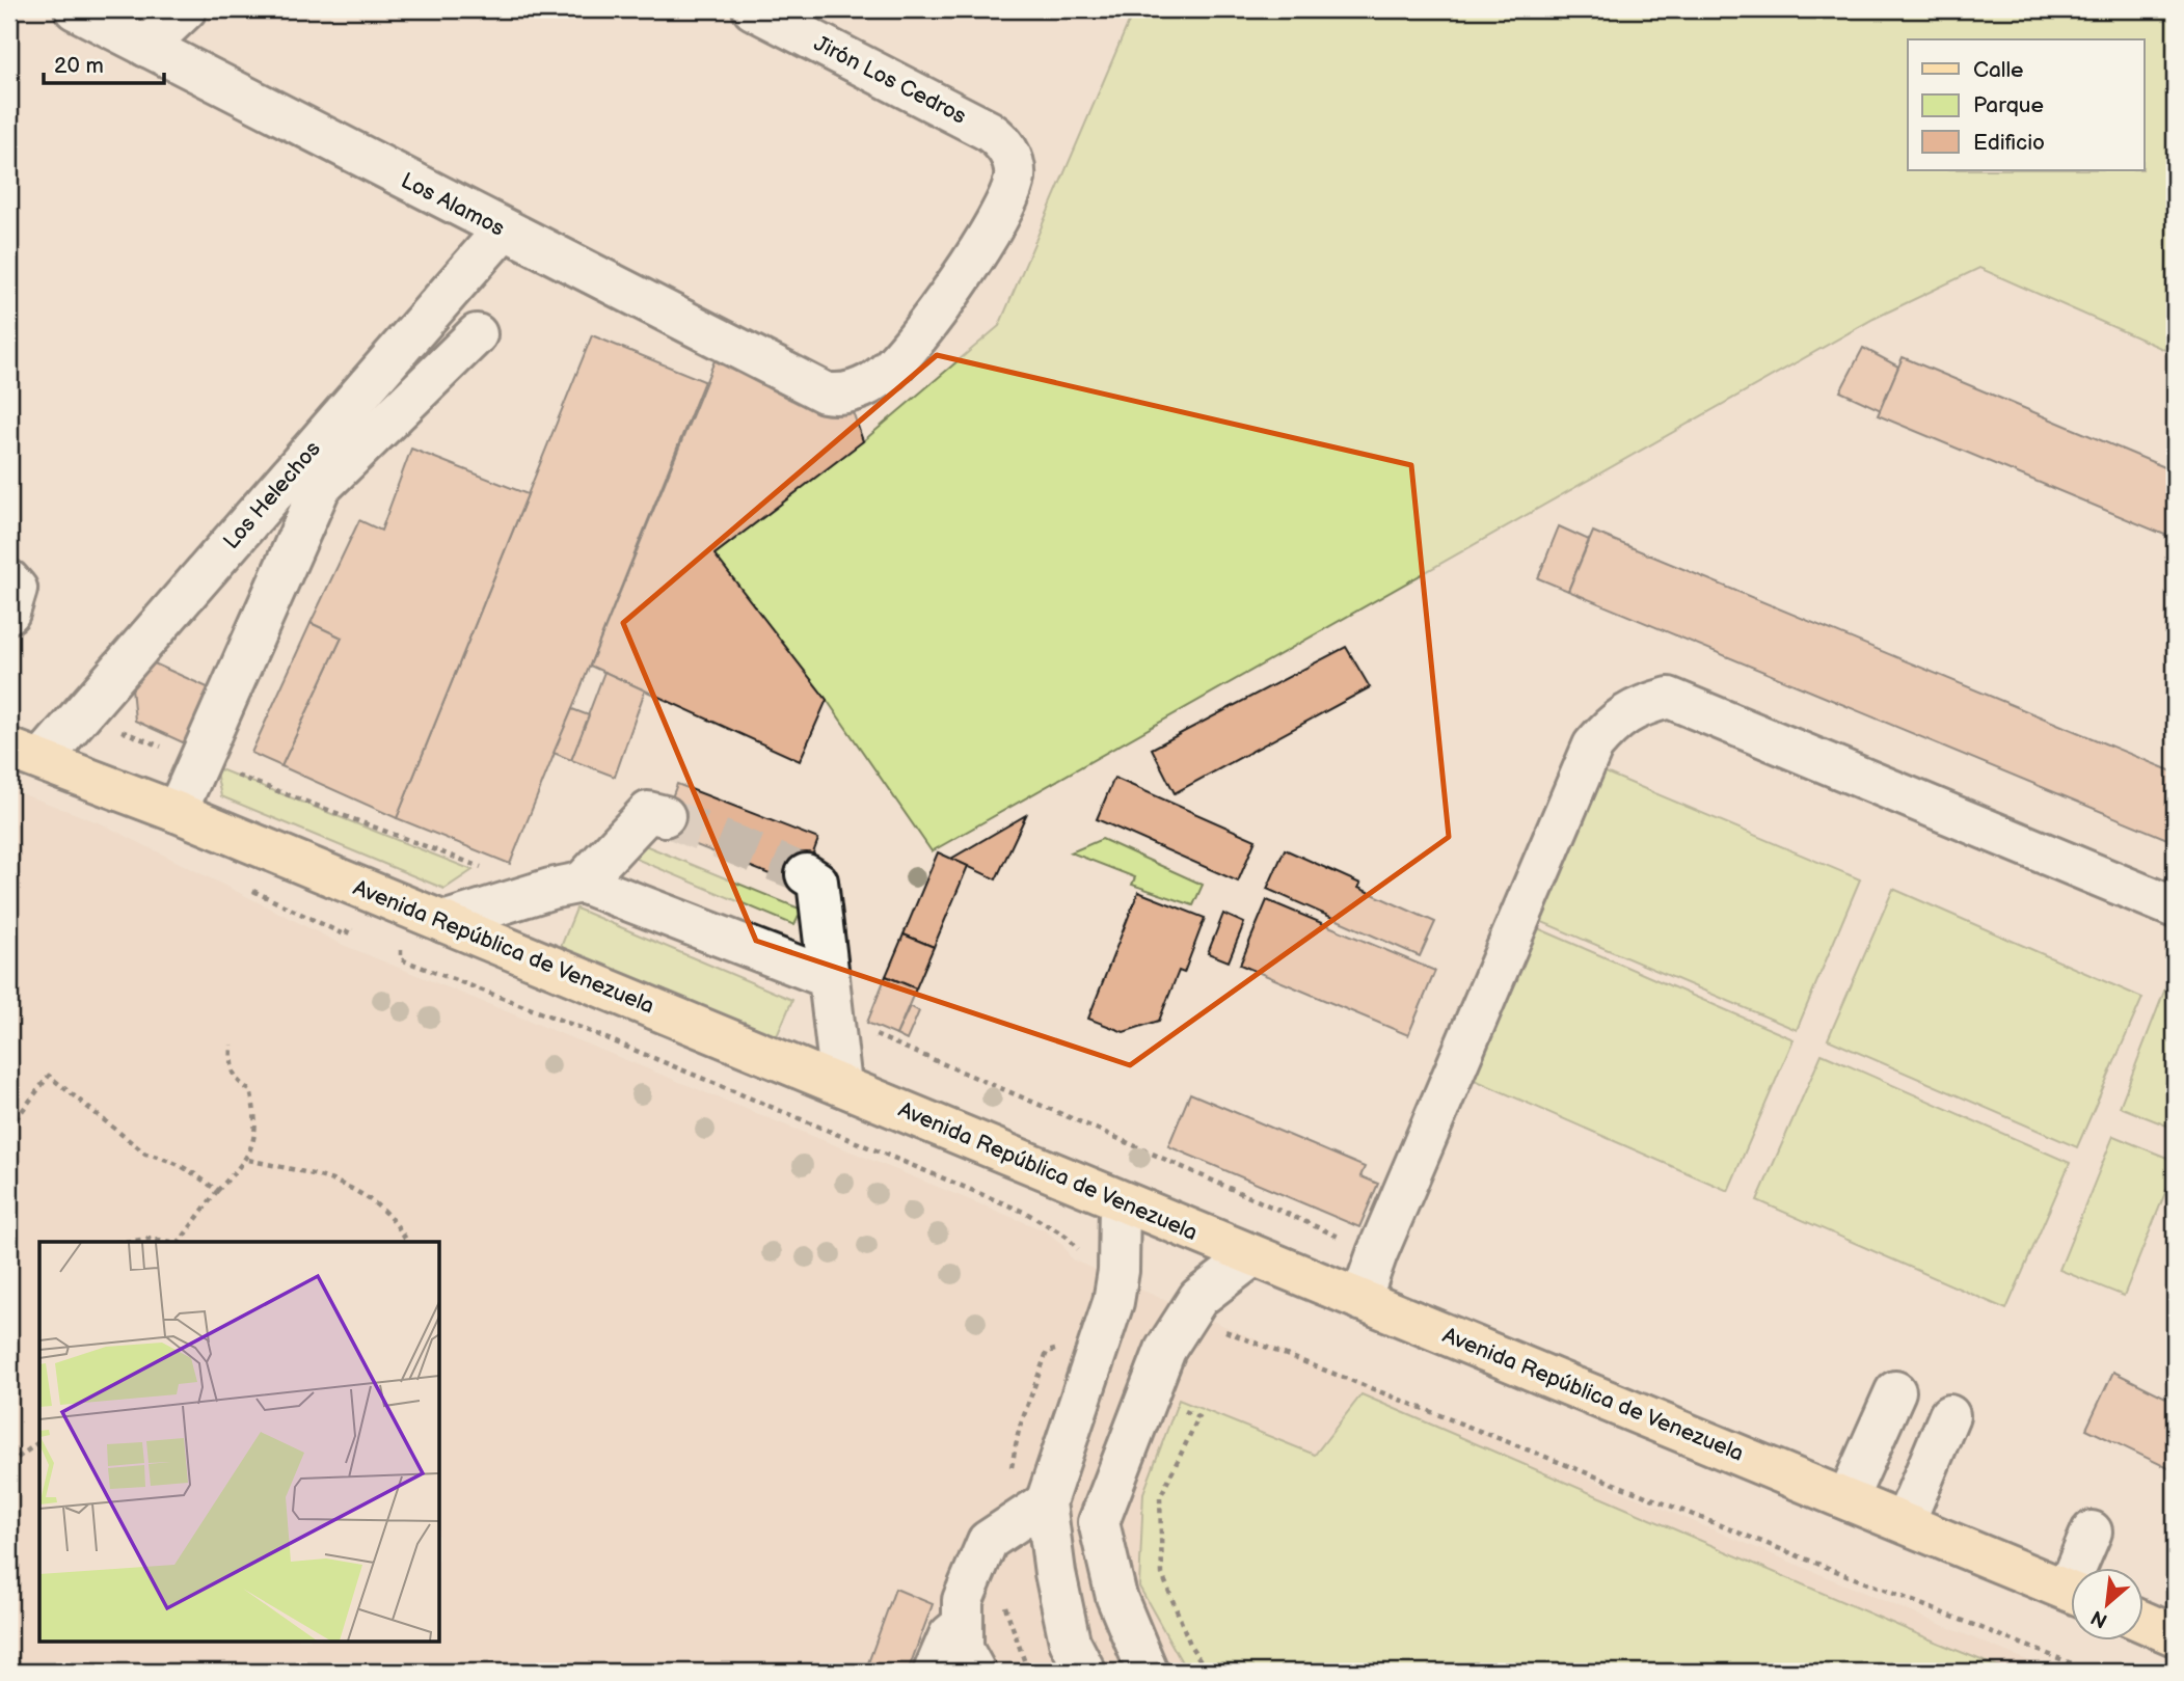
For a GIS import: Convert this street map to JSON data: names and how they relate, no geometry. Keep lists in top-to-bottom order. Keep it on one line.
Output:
{"streets":{"main road":["Avenida República de Venezuela"],"street":["Jirón Los Cedros","Los Alamos","Los Helechos"]},"crossings":[["Jirón Los Cedros","Los Alamos"],["Los Alamos","Los Helechos"],["Los Helechos","Avenida República de Venezuela"]],"legend":["Calle","Parque","Edificio"],"scale_bar":"20 m","north":"bottom left"}
